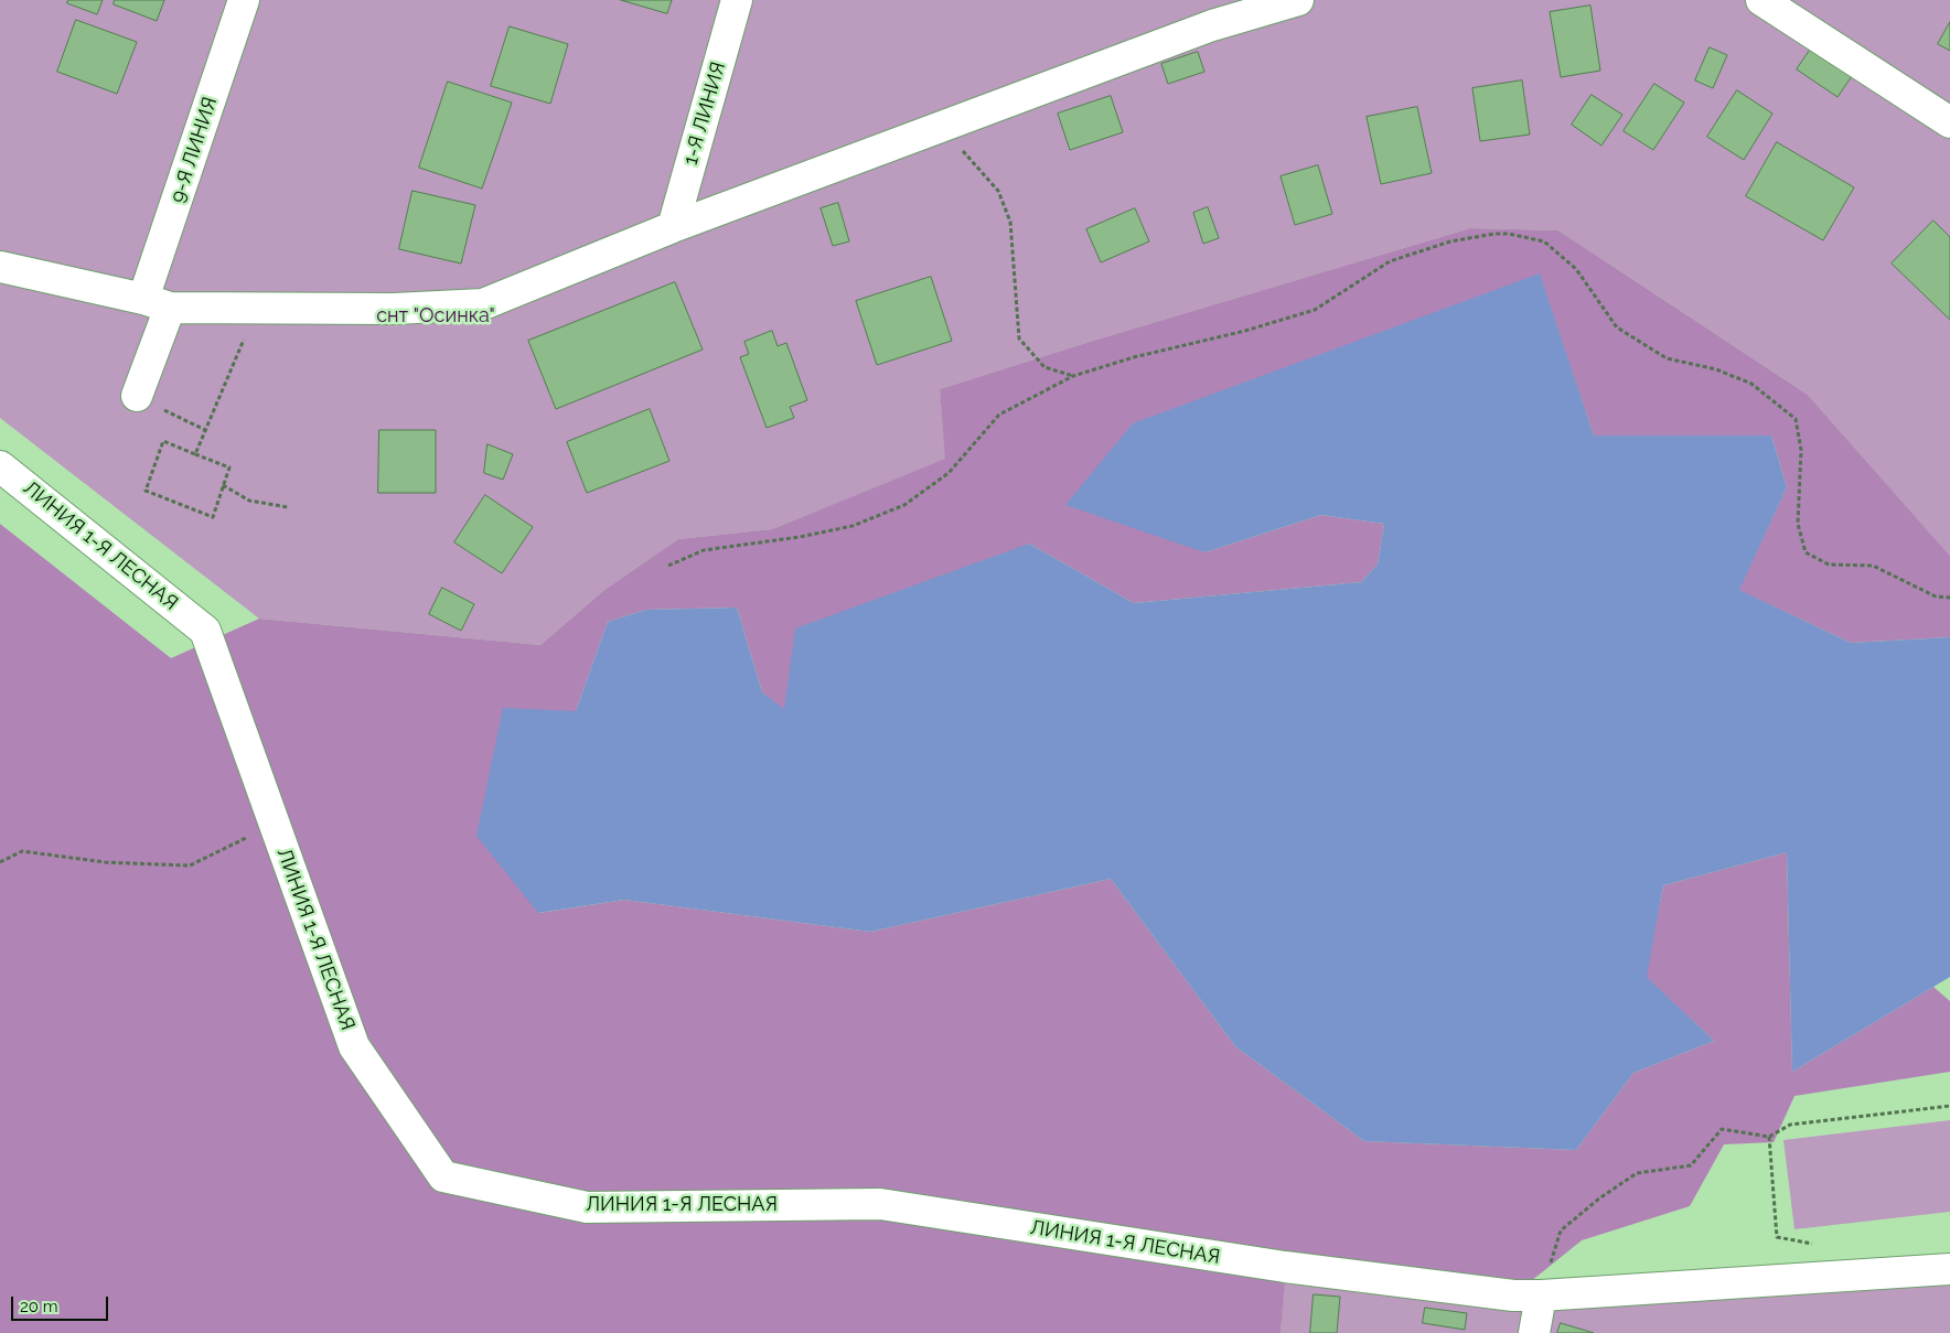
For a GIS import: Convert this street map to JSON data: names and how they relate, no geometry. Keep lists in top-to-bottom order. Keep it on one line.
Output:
{"streets":{"street":["1-Я ЛИНИЯ","9-Я ЛИНИЯ","ЛИНИЯ 1-Я ЛЕСНАЯ"]},"parks":["снт \"Осинка\""],"scale_bar":"20 m"}
